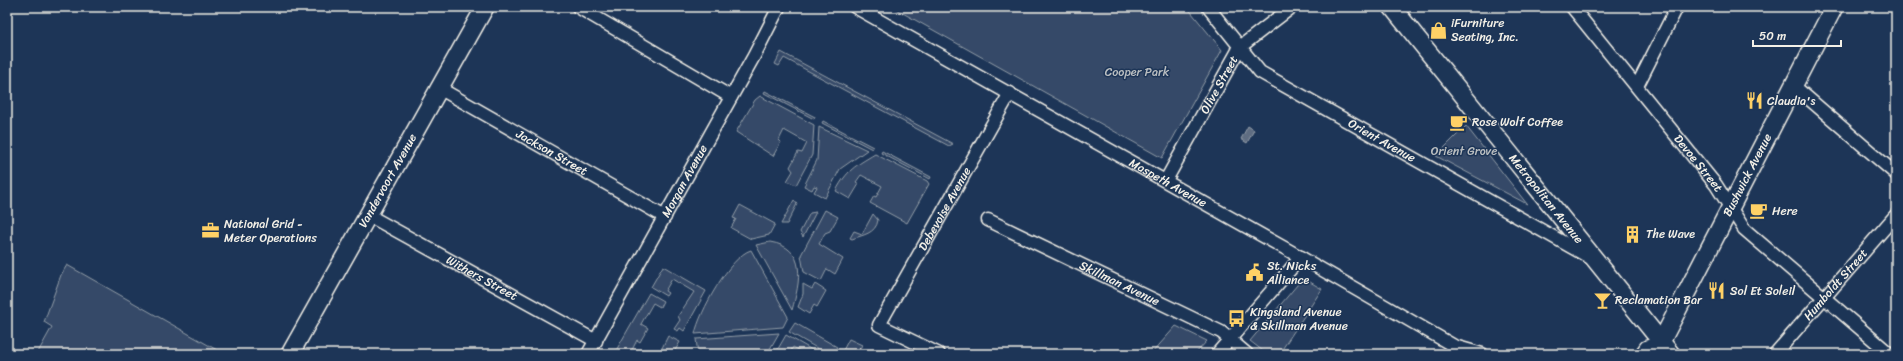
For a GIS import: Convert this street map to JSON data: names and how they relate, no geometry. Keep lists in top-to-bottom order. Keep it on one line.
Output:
{"streets":{"main road":["Bushwick Avenue","Vandervoort Avenue","Metropolitan Avenue"],"street":["Olive Street","Orient Avenue","Jackson Street","Devoe Street","Morgan Avenue","Maspeth Avenue","Debevoise Avenue","Withers Street","Skillman Avenue","Humboldt Street"]},"crossings":[["Olive Street","Orient Avenue"],["Olive Street","Maspeth Avenue"],["Orient Avenue","Metropolitan Avenue"],["Jackson Street","Vandervoort Avenue"],["Jackson Street","Morgan Avenue"],["Devoe Street","Bushwick Avenue"],["Devoe Street","Humboldt Street"],["Bushwick Avenue","Metropolitan Avenue"],["Vandervoort Avenue","Withers Street"],["Morgan Avenue","Withers Street"],["Maspeth Avenue","Debevoise Avenue"]],"parks":["Cooper Park","Orient Grove"],"places":{"shop":["iFurniture Seating, Inc."],"restaurant":["Claudia's","Sol Et Soleil"],"cafe":["Rose Wolf Coffee","Here"],"office":["National Grid - Meter Operations"],"building":["The Wave"],"public building":["St. Nicks Alliance"],"bar":["Reclamation Bar"],"bus stop":["Kingsland Avenue & Skillman Avenue"]},"scale_bar":"50 m"}
